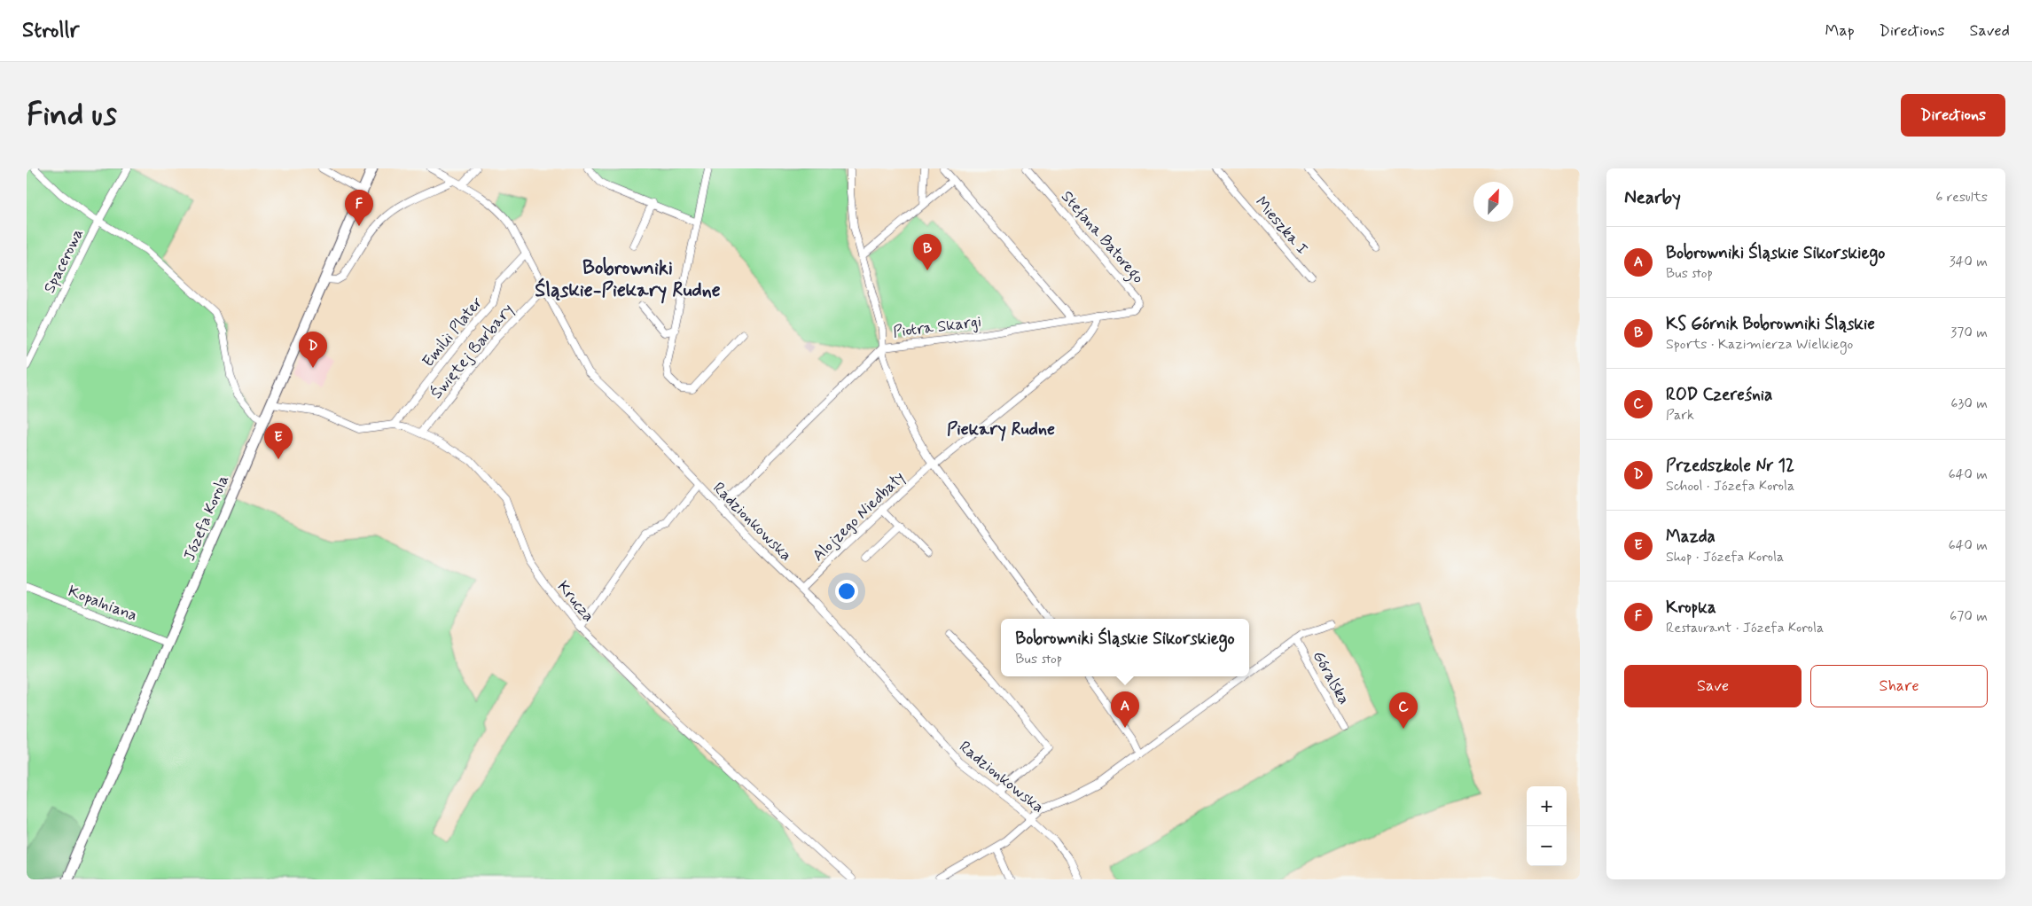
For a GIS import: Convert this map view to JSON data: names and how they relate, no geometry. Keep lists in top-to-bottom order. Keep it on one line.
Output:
{"streets":{"highway":["Józefa Korola"],"street":["Mieszka I","Stefana Batorego","Spacerowa","Piotra Skargi","Emilii Plater","Świętej Barbary","Alojzego Niedbały","Radzionkowska","Krucza","Kopalniana","Góralska"]},"crossings":[["Stefana Batorego","Piotra Skargi"],["Piotra Skargi","Alojzego Niedbały"],["Piotra Skargi","Radzionkowska"],["Emilii Plater","Radzionkowska"],["Emilii Plater","Krucza"],["Świętej Barbary","Radzionkowska"],["Świętej Barbary","Krucza"],["Alojzego Niedbały","Radzionkowska"],["Józefa Korola","Krucza"],["Józefa Korola","Kopalniana"]],"districts":["Bobrowniki Śląskie-Piekary Rudne","Piekary Rudne"],"north":"top right","page":{"header":"Strollr","nav":["Map","Directions","Saved"],"buttons":["Directions",["Save","Share"]],"title":"Find us","heading":["Nearby","6 results"],"pins":["F","B","D","E","A","C"],"list":[{"mark":"A","name":"Bobrowniki Śląskie Sikorskiego","note":"Bus stop","value":"340 m"},{"mark":"B","name":"KS Górnik Bobrowniki Śląskie","note":"Sports · Kazimierza Wielkiego","value":"370 m"},{"mark":"C","name":"ROD Czereśnia","note":"Park","value":"630 m"},{"mark":"D","name":"Przedszkole Nr 12","note":"School · Józefa Korola","value":"640 m"},{"mark":"E","name":"Mazda","note":"Shop · Józefa Korola","value":"640 m"},{"mark":"F","name":"Kropka","note":"Restaurant · Józefa Korola","value":"670 m"}],"popup":["Bobrowniki Śląskie Sikorskiego","Bus stop"],"map_buttons":["+","−"]}}
